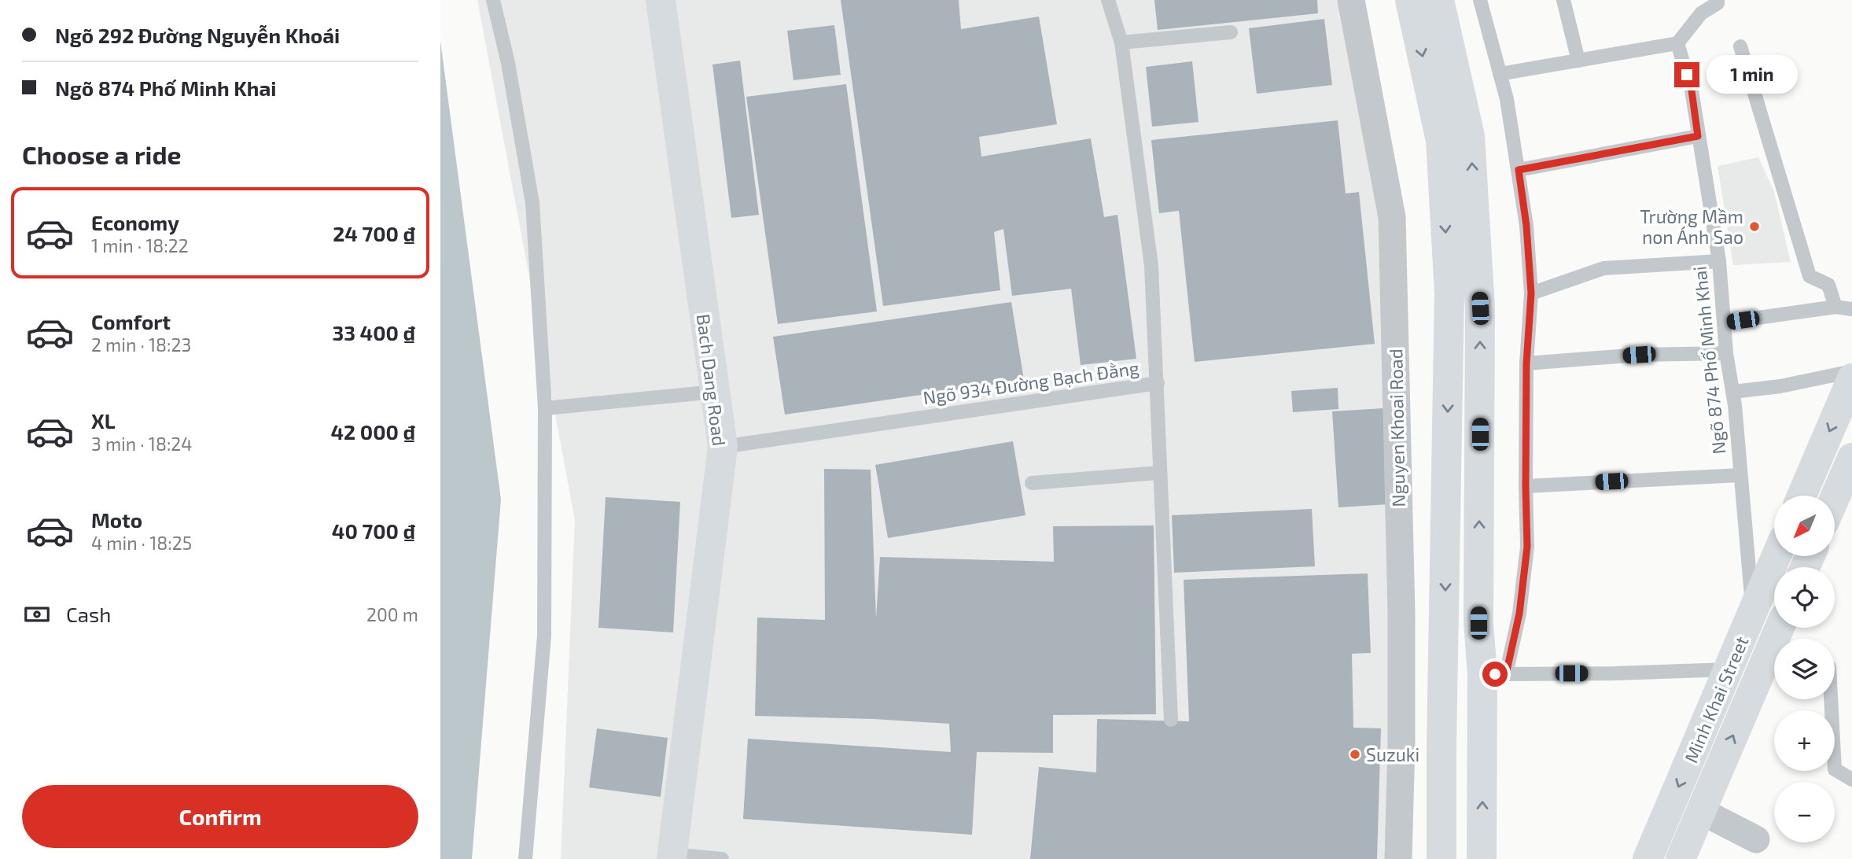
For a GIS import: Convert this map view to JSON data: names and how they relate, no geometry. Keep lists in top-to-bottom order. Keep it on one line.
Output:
{"streets":{"main road":["Bach Dang Road","Minh Khai Street"],"street":["Nguyen Khoai Road"],"lane":["Ngõ 874 Phố Minh Khai","Ngõ 934 Đường Bạch Đằng"]},"crossings":[["Ngõ 874 Phố Minh Khai","Minh Khai Street"],["Bach Dang Road","Ngõ 934 Đường Bạch Đằng"]],"places":["Trường Mầm non Ánh Sao","Suzuki"],"north":"bottom left","page":{"banner":["Ngõ 292 Đường Nguyễn Khoái","Ngõ 874 Phố Minh Khai"],"bubble":"1 min","heading":"Choose a ride","list":[{"name":"Economy","note":"1 min · 18:22","value":"24 700 ₫"},{"name":"Comfort","note":"2 min · 18:23","value":"33 400 ₫"},{"name":"XL","note":"3 min · 18:24","value":"42 000 ₫"},{"name":"Moto","note":"4 min · 18:25","value":"40 700 ₫"}],"map_buttons":["+","−"],"pay":["Cash","200 m"],"buttons":"Confirm"}}
